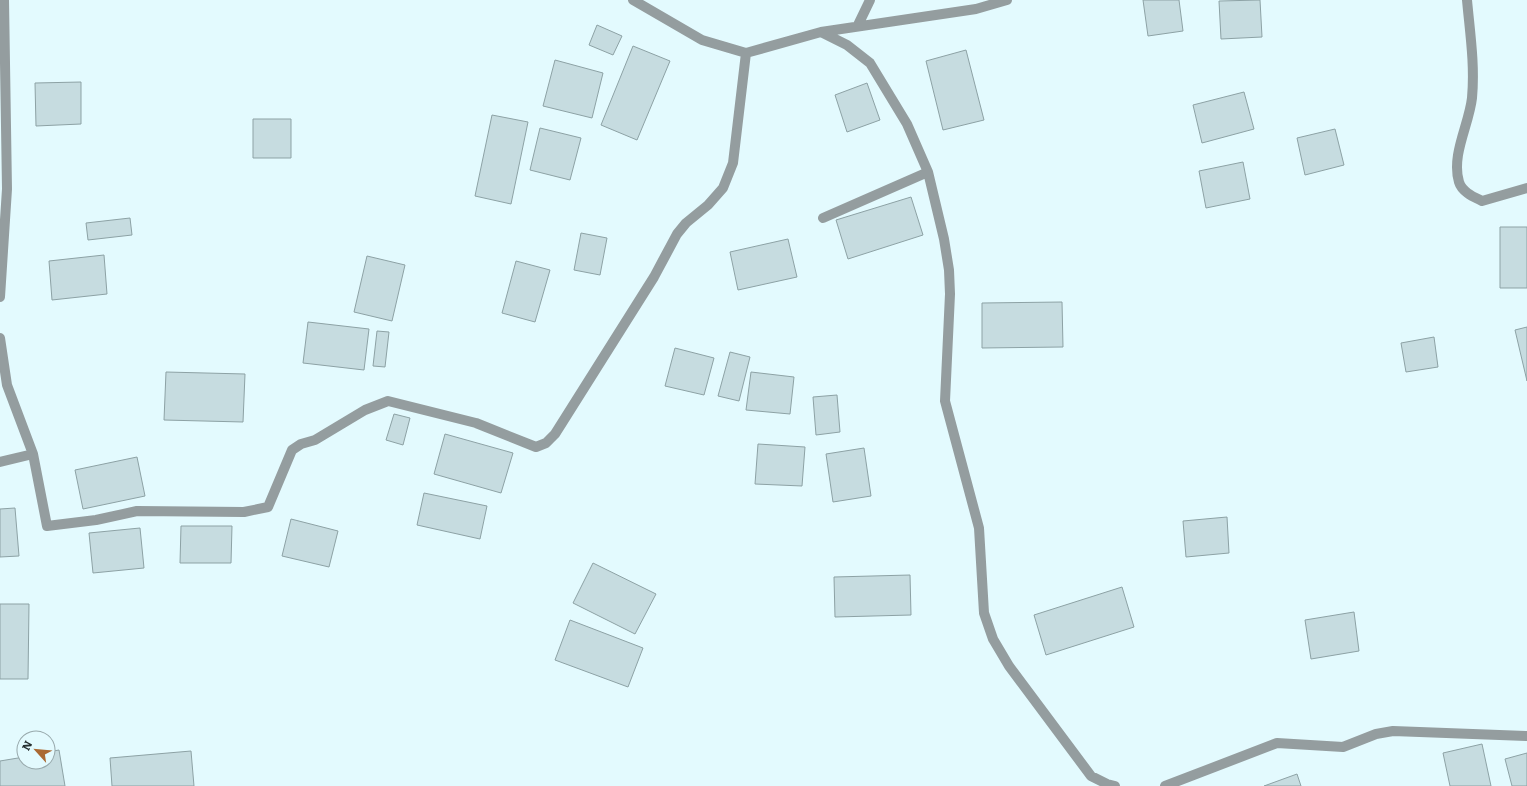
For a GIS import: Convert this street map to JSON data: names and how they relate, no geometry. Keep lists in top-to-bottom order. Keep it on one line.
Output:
{"north":"top left"}
